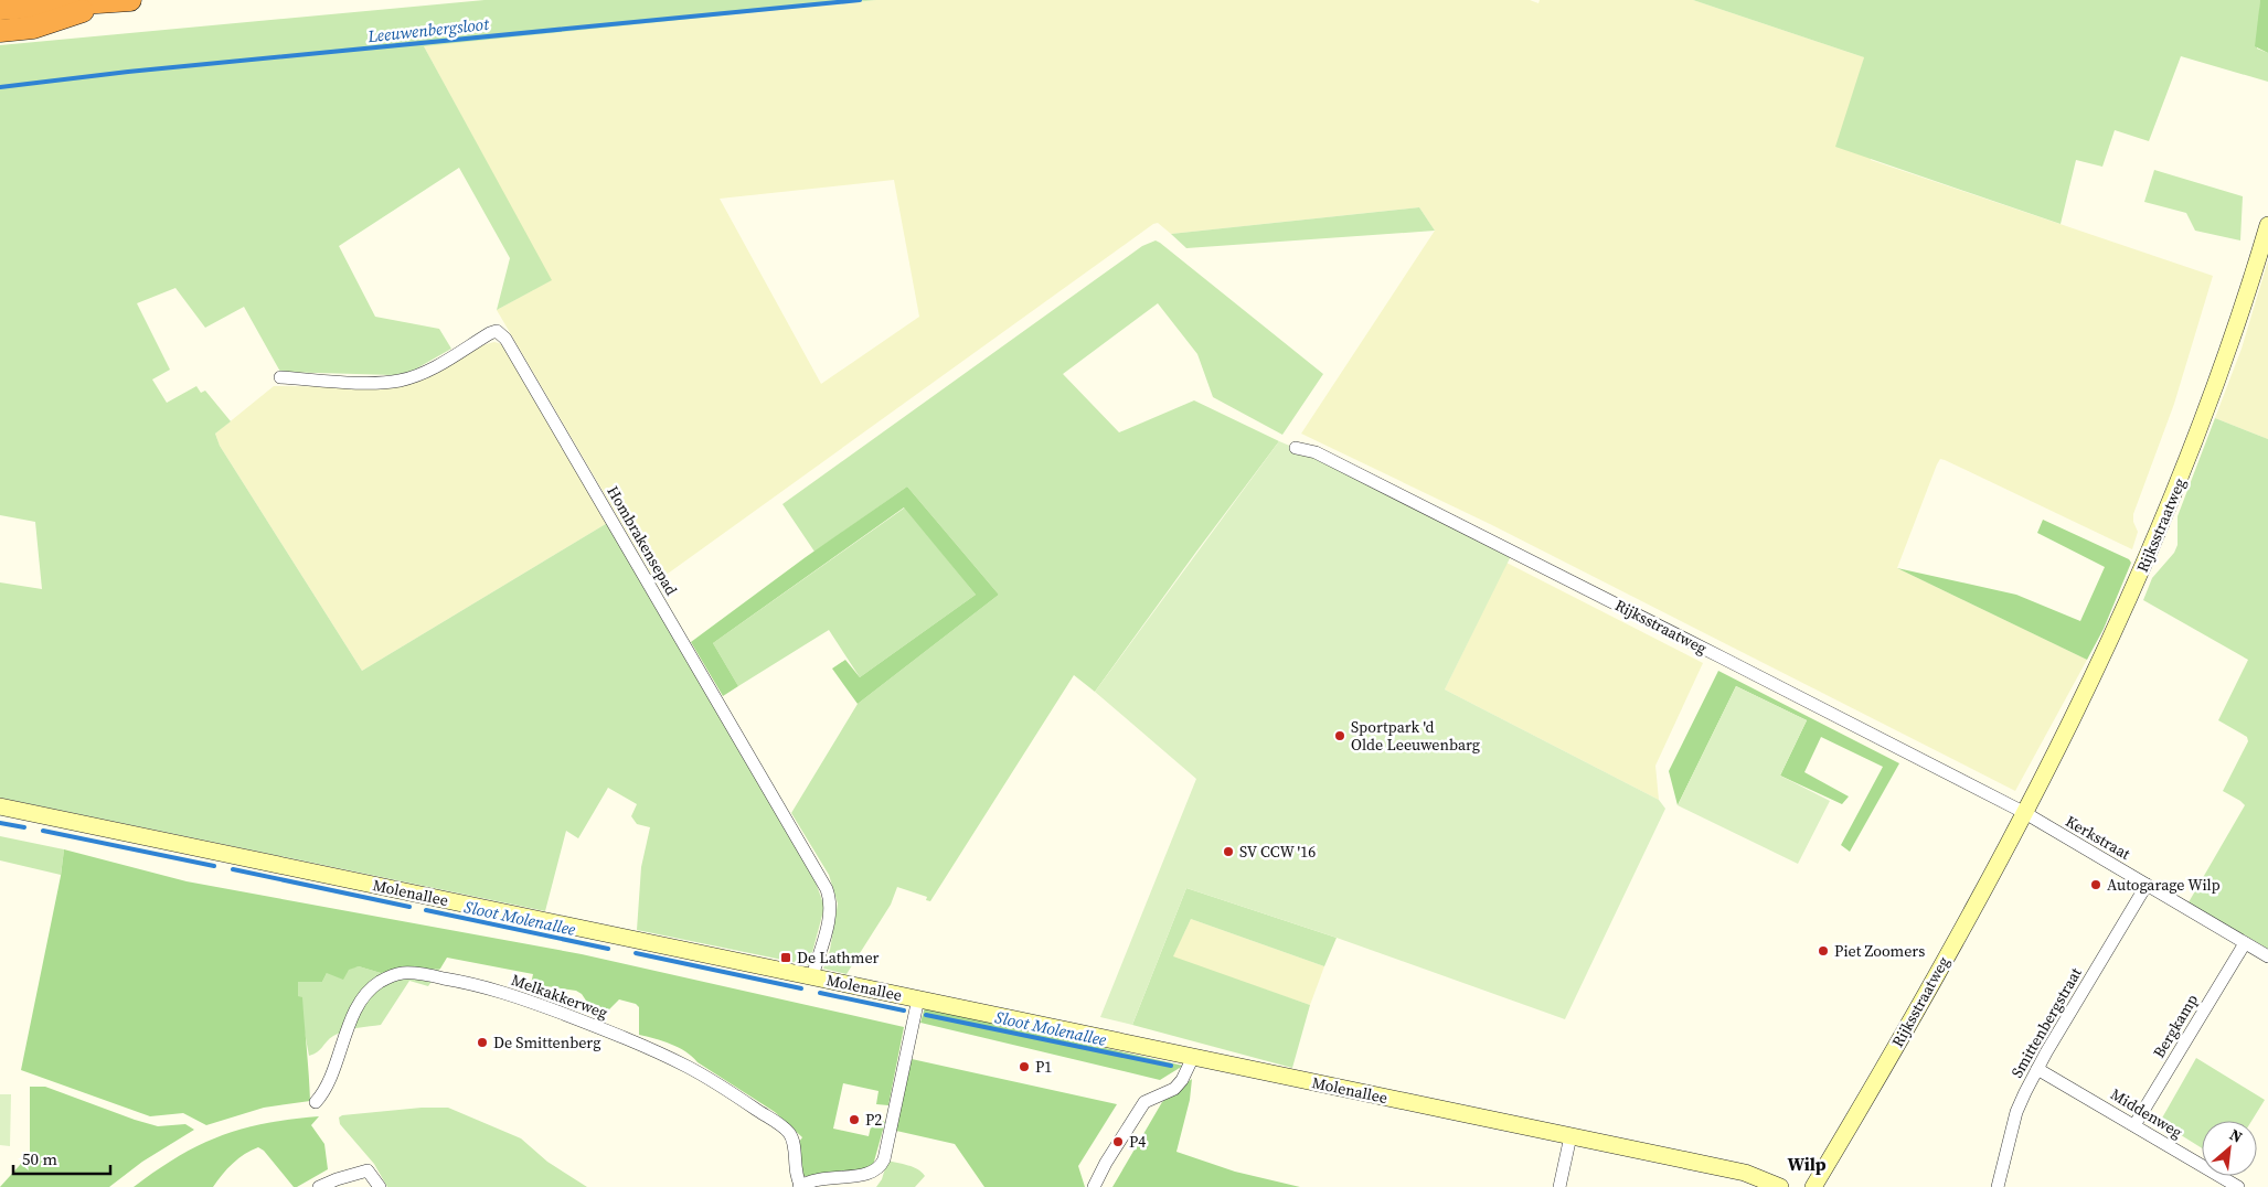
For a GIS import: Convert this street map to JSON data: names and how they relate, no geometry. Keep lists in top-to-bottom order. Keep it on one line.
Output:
{"streets":{"main road":["Rijksstraatweg","Molenallee"],"street":["Hombrakensepad","Kerkstraat","Melkakkerweg","Smittenbergstraat","Bergkamp","Middenweg"]},"crossings":[["Rijksstraatweg","Kerkstraat"],["Hombrakensepad","Molenallee"],["Kerkstraat","Smittenbergstraat"],["Kerkstraat","Bergkamp"],["Molenallee","Melkakkerweg"],["Smittenbergstraat","Middenweg"],["Bergkamp","Middenweg"]],"districts":["Wilp"],"water":["Leeuwenbergsloot","Sloot Molenallee"],"places":{"other":["Sportpark 'd Olde Leeuwenbarg","SV CCW '16","Autogarage Wilp","Piet Zoomers","De Smittenberg","P1","P2","P4"],"transit":["De Lathmer"]},"scale_bar":"50 m","north":"top right"}
